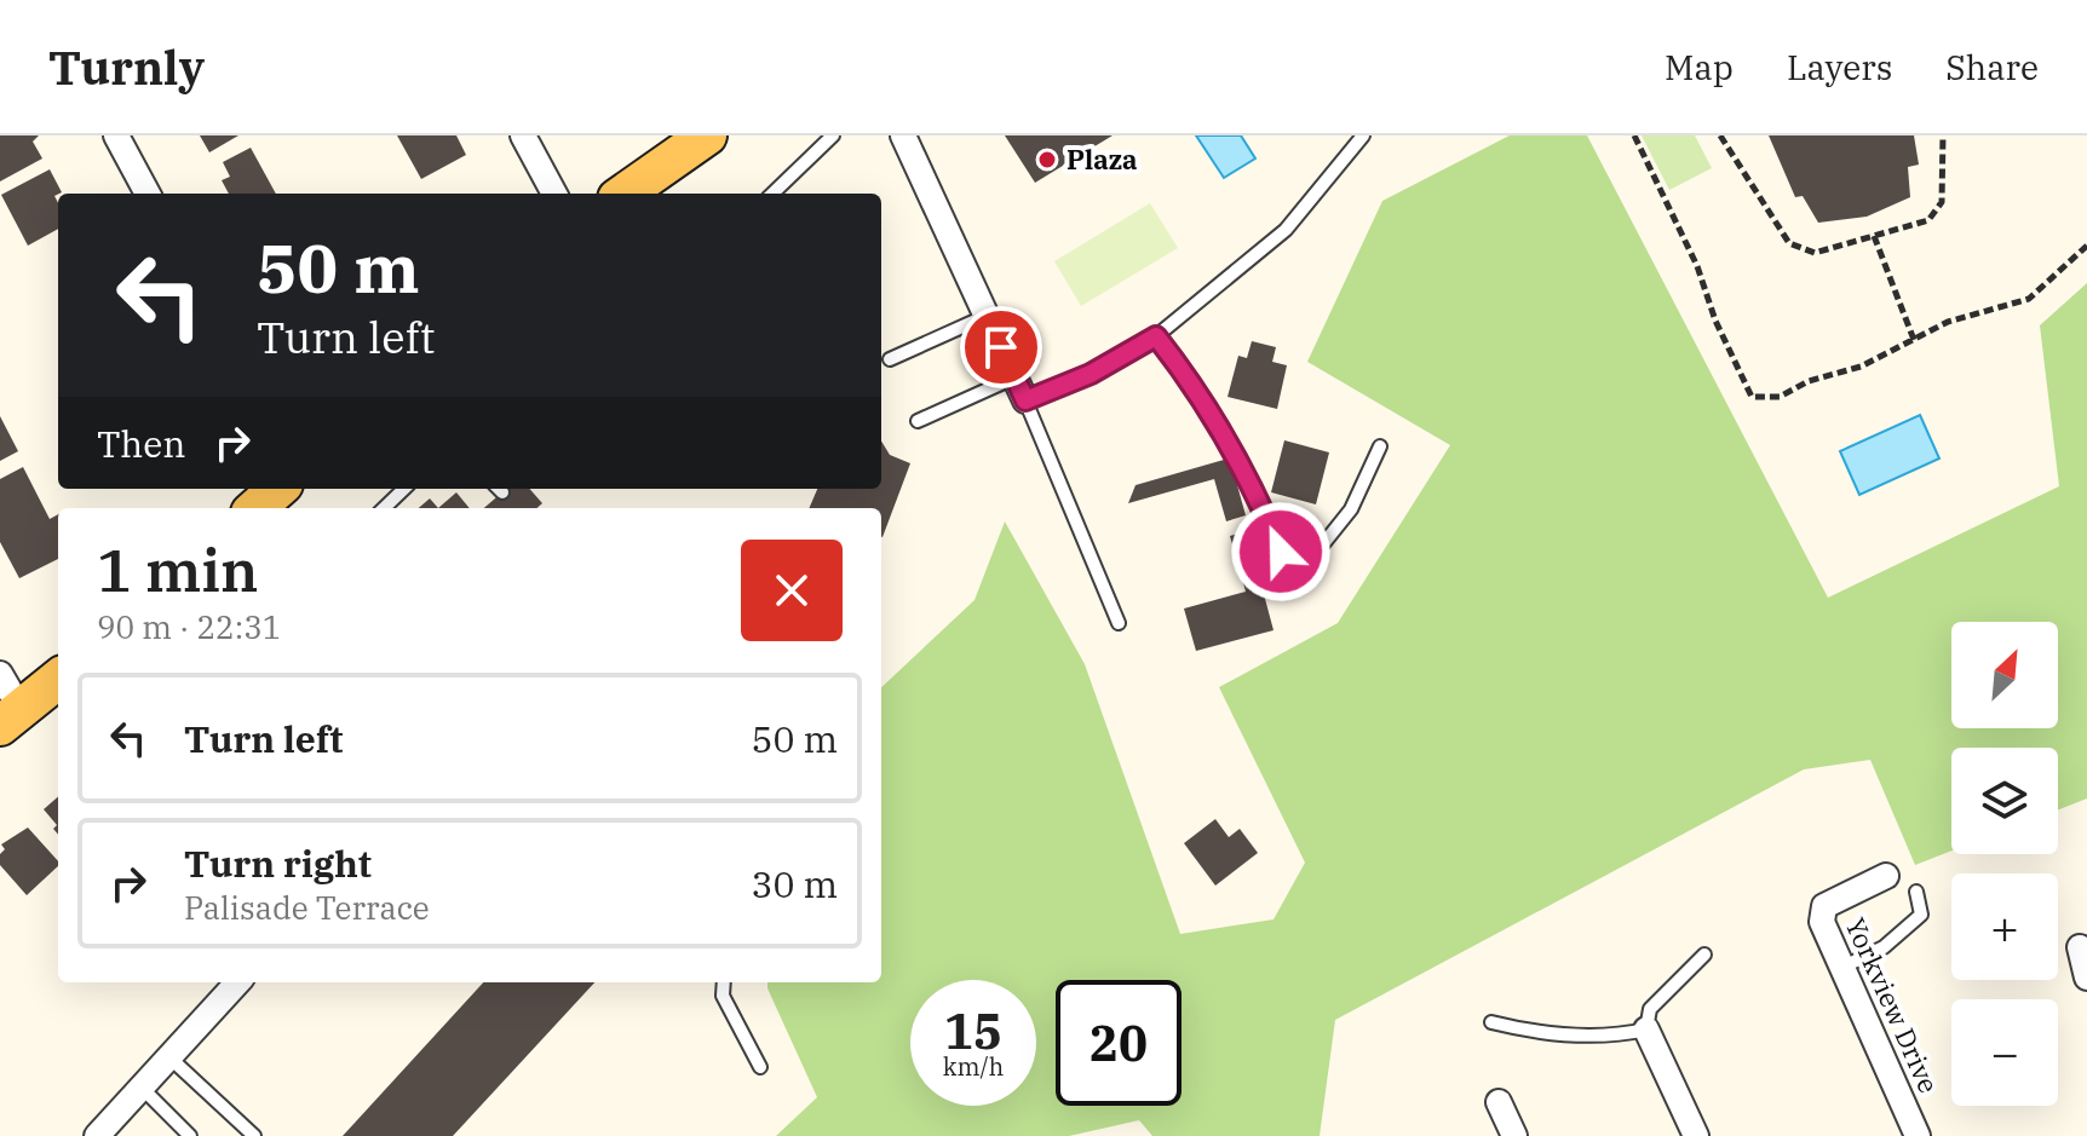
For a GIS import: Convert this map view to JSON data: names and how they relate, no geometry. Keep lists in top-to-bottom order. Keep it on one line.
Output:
{"streets":{"street":["Yorkview Drive"]},"places":["Plaza"],"north":"top right","page":{"header":"Turnly","nav":["Map","Layers","Share"],"turn":["50 m","Turn left"],"then":"Then","heading":["1 min","90 m · 22:31"],"map_buttons":["+","−"],"list":[{"name":"Turn left","value":"50 m"},{"name":"Turn right","note":"Palisade Terrace","value":"30 m"}],"speed":"15 km/h","limit":"20"}}
